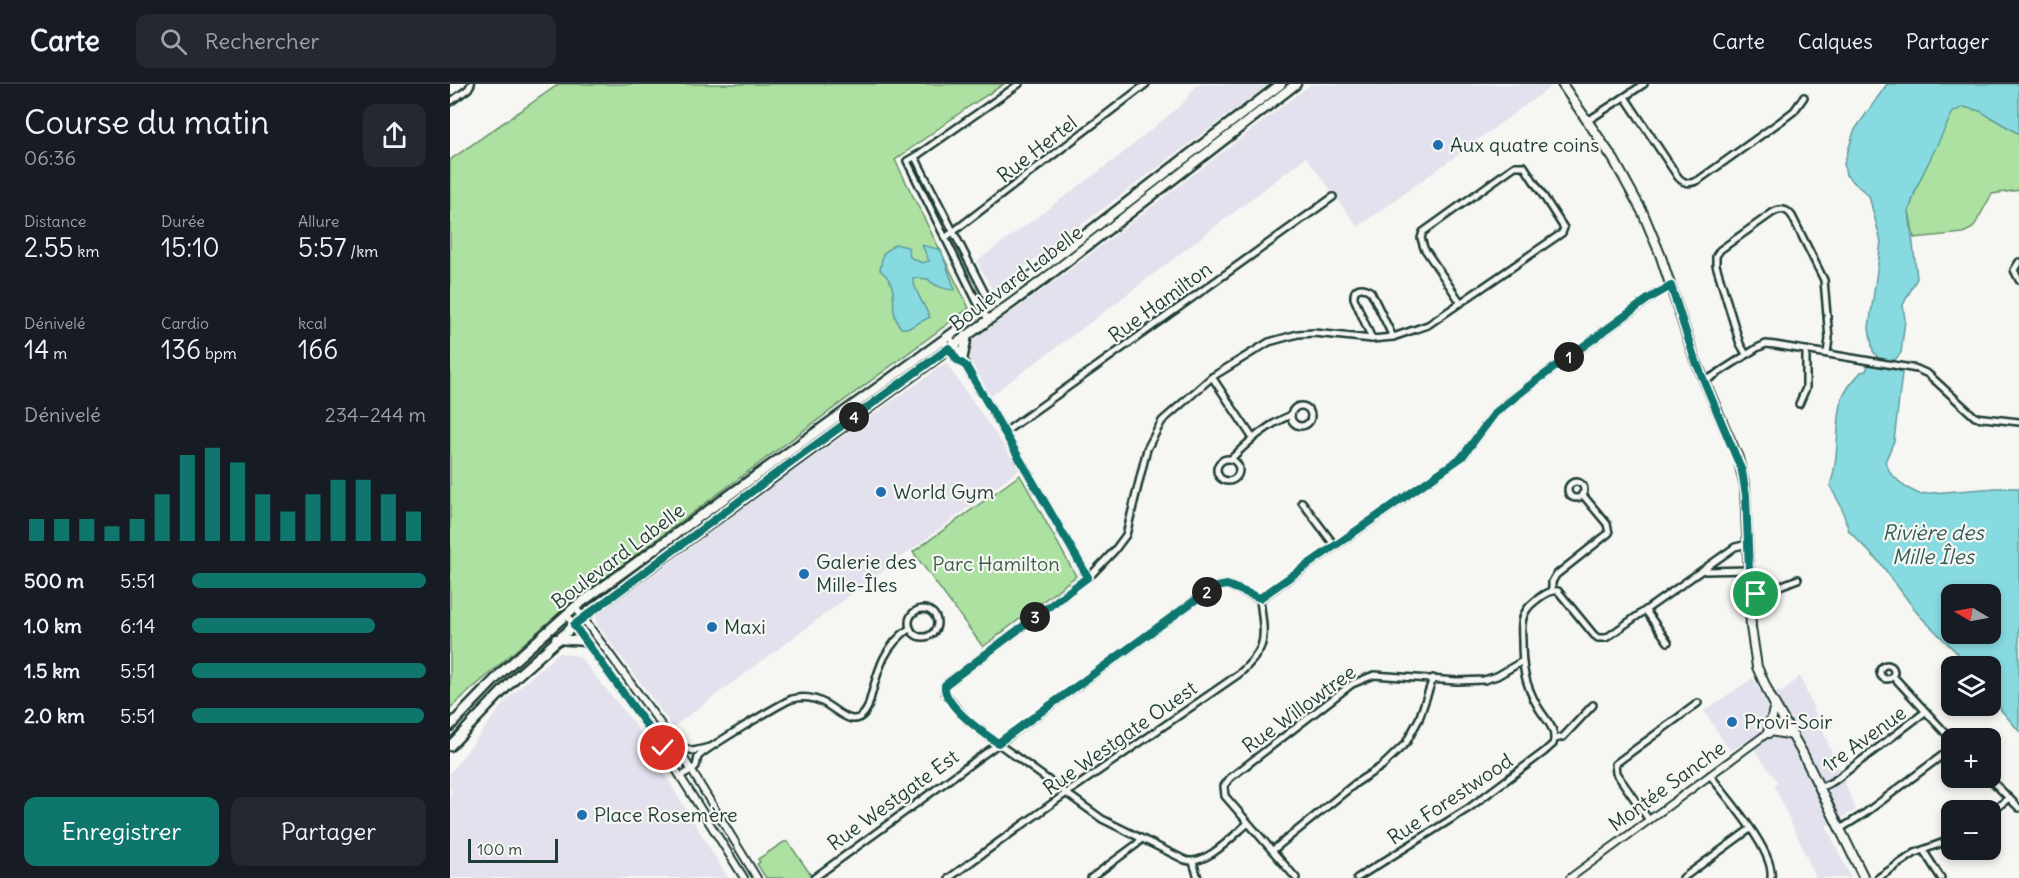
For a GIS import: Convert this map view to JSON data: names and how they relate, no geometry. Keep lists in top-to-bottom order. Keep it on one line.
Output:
{"streets":{"main road":["Boulevard Labelle"],"street":["Rue Hertel","Rue Hamilton","Rue Willowtree","Rue Westgate Ouest","1re Avenue","Montée Sanche","Rue Forestwood","Rue Westgate Est"]},"crossings":[["Rue Westgate Ouest","Rue Westgate Est"]],"water":["Rivière des Mille Îles"],"parks":["Parc Hamilton"],"places":["Aux quatre coins","World Gym","Galerie des Mille-Îles","Maxi","Provi-Soir","Place Rosemère"],"scale_bar":"100 m","north":"left","page":{"header":"Carte","search":"Rechercher","nav":["Carte","Calques","Partager"],"heading":["Course du matin","06:36"],"stats":[["Distance","2.55 km"],["Durée","15:10"],["Allure","5:57 /km"],["Dénivelé","14 m"],["Cardio","136 bpm"],["kcal","166"]],"pins":["1","4","2","3"],"chart":["Dénivelé","234–244 m"],"list":[{"name":"500 m","note":"5:51"},{"name":"1.0 km","note":"6:14"},{"name":"1.5 km","note":"5:51"},{"name":"2.0 km","note":"5:51"}],"map_buttons":["+","−"],"buttons":["Enregistrer","Partager"],"scale":"100 m"}}
